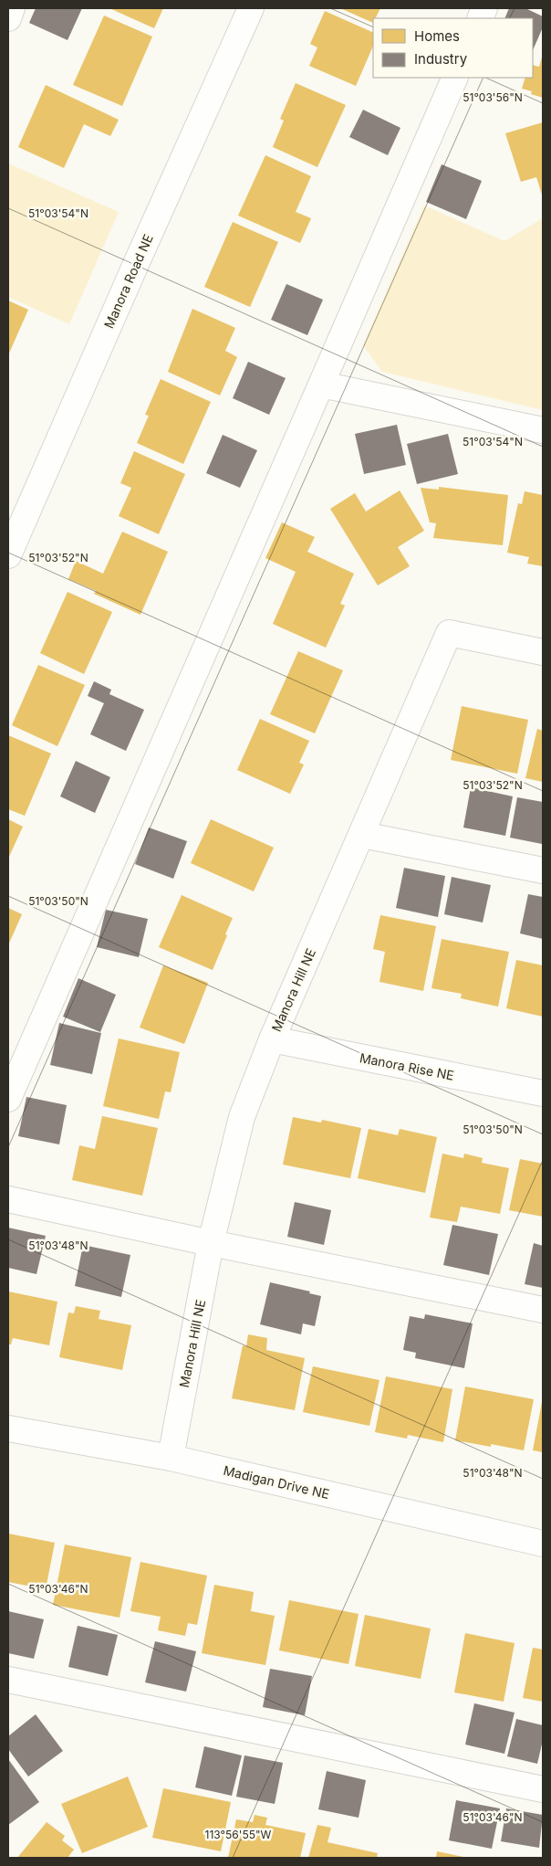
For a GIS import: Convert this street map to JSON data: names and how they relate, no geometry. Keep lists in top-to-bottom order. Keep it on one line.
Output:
{"streets":{"street":["Manora Road NE","Manora Hill NE","Manora Rise NE","Madigan Drive NE"]},"crossings":[["Manora Hill NE","Manora Rise NE"],["Manora Hill NE","Madigan Drive NE"]],"legend":["Homes","Industry"],"coordinates":["51°03'56\"N","51°03'54\"N","51°03'52\"N","51°03'50\"N","51°03'48\"N","51°03'46\"N","113°56'55\"W"]}
